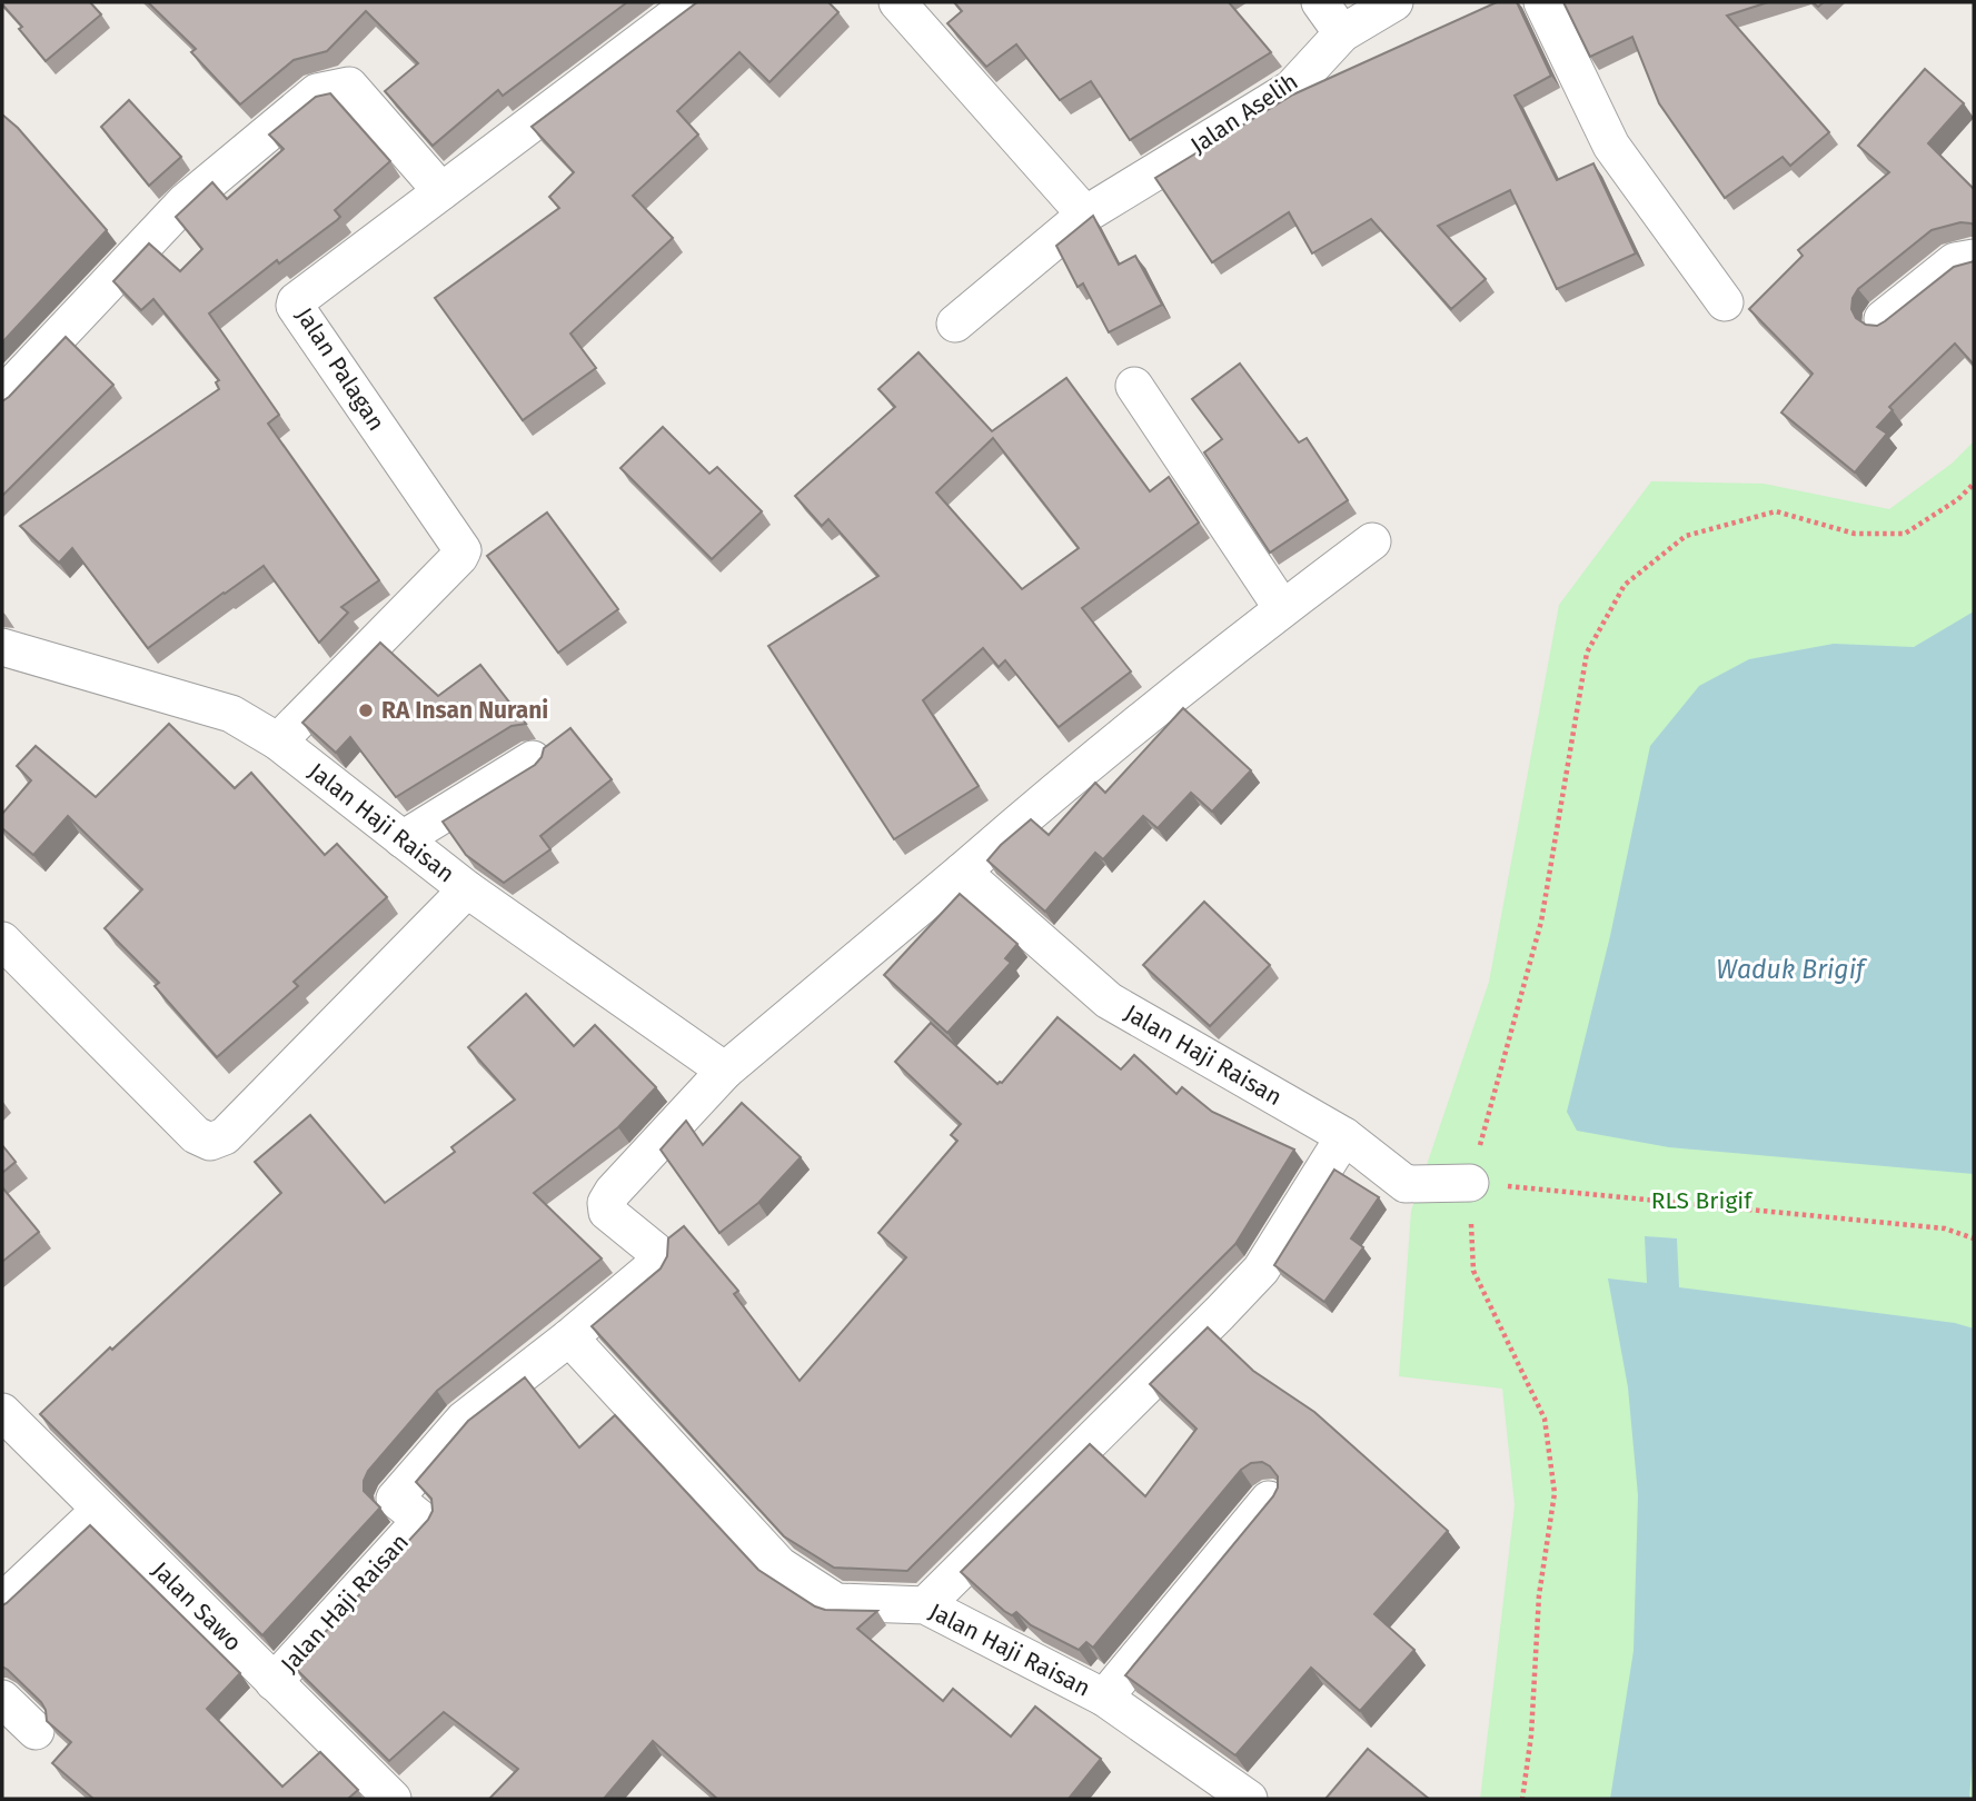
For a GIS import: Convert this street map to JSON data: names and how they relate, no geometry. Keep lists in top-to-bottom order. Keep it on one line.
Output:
{"streets":{"street":["Jalan Aselih","Jalan Palagan","Jalan Haji Raisan","Jalan Sawo"]},"crossings":[["Jalan Palagan","Jalan Haji Raisan"],["Jalan Haji Raisan","Jalan Sawo"]],"water":["Waduk Brigif"],"parks":["RLS Brigif"],"places":["RA Insan Nurani"]}
